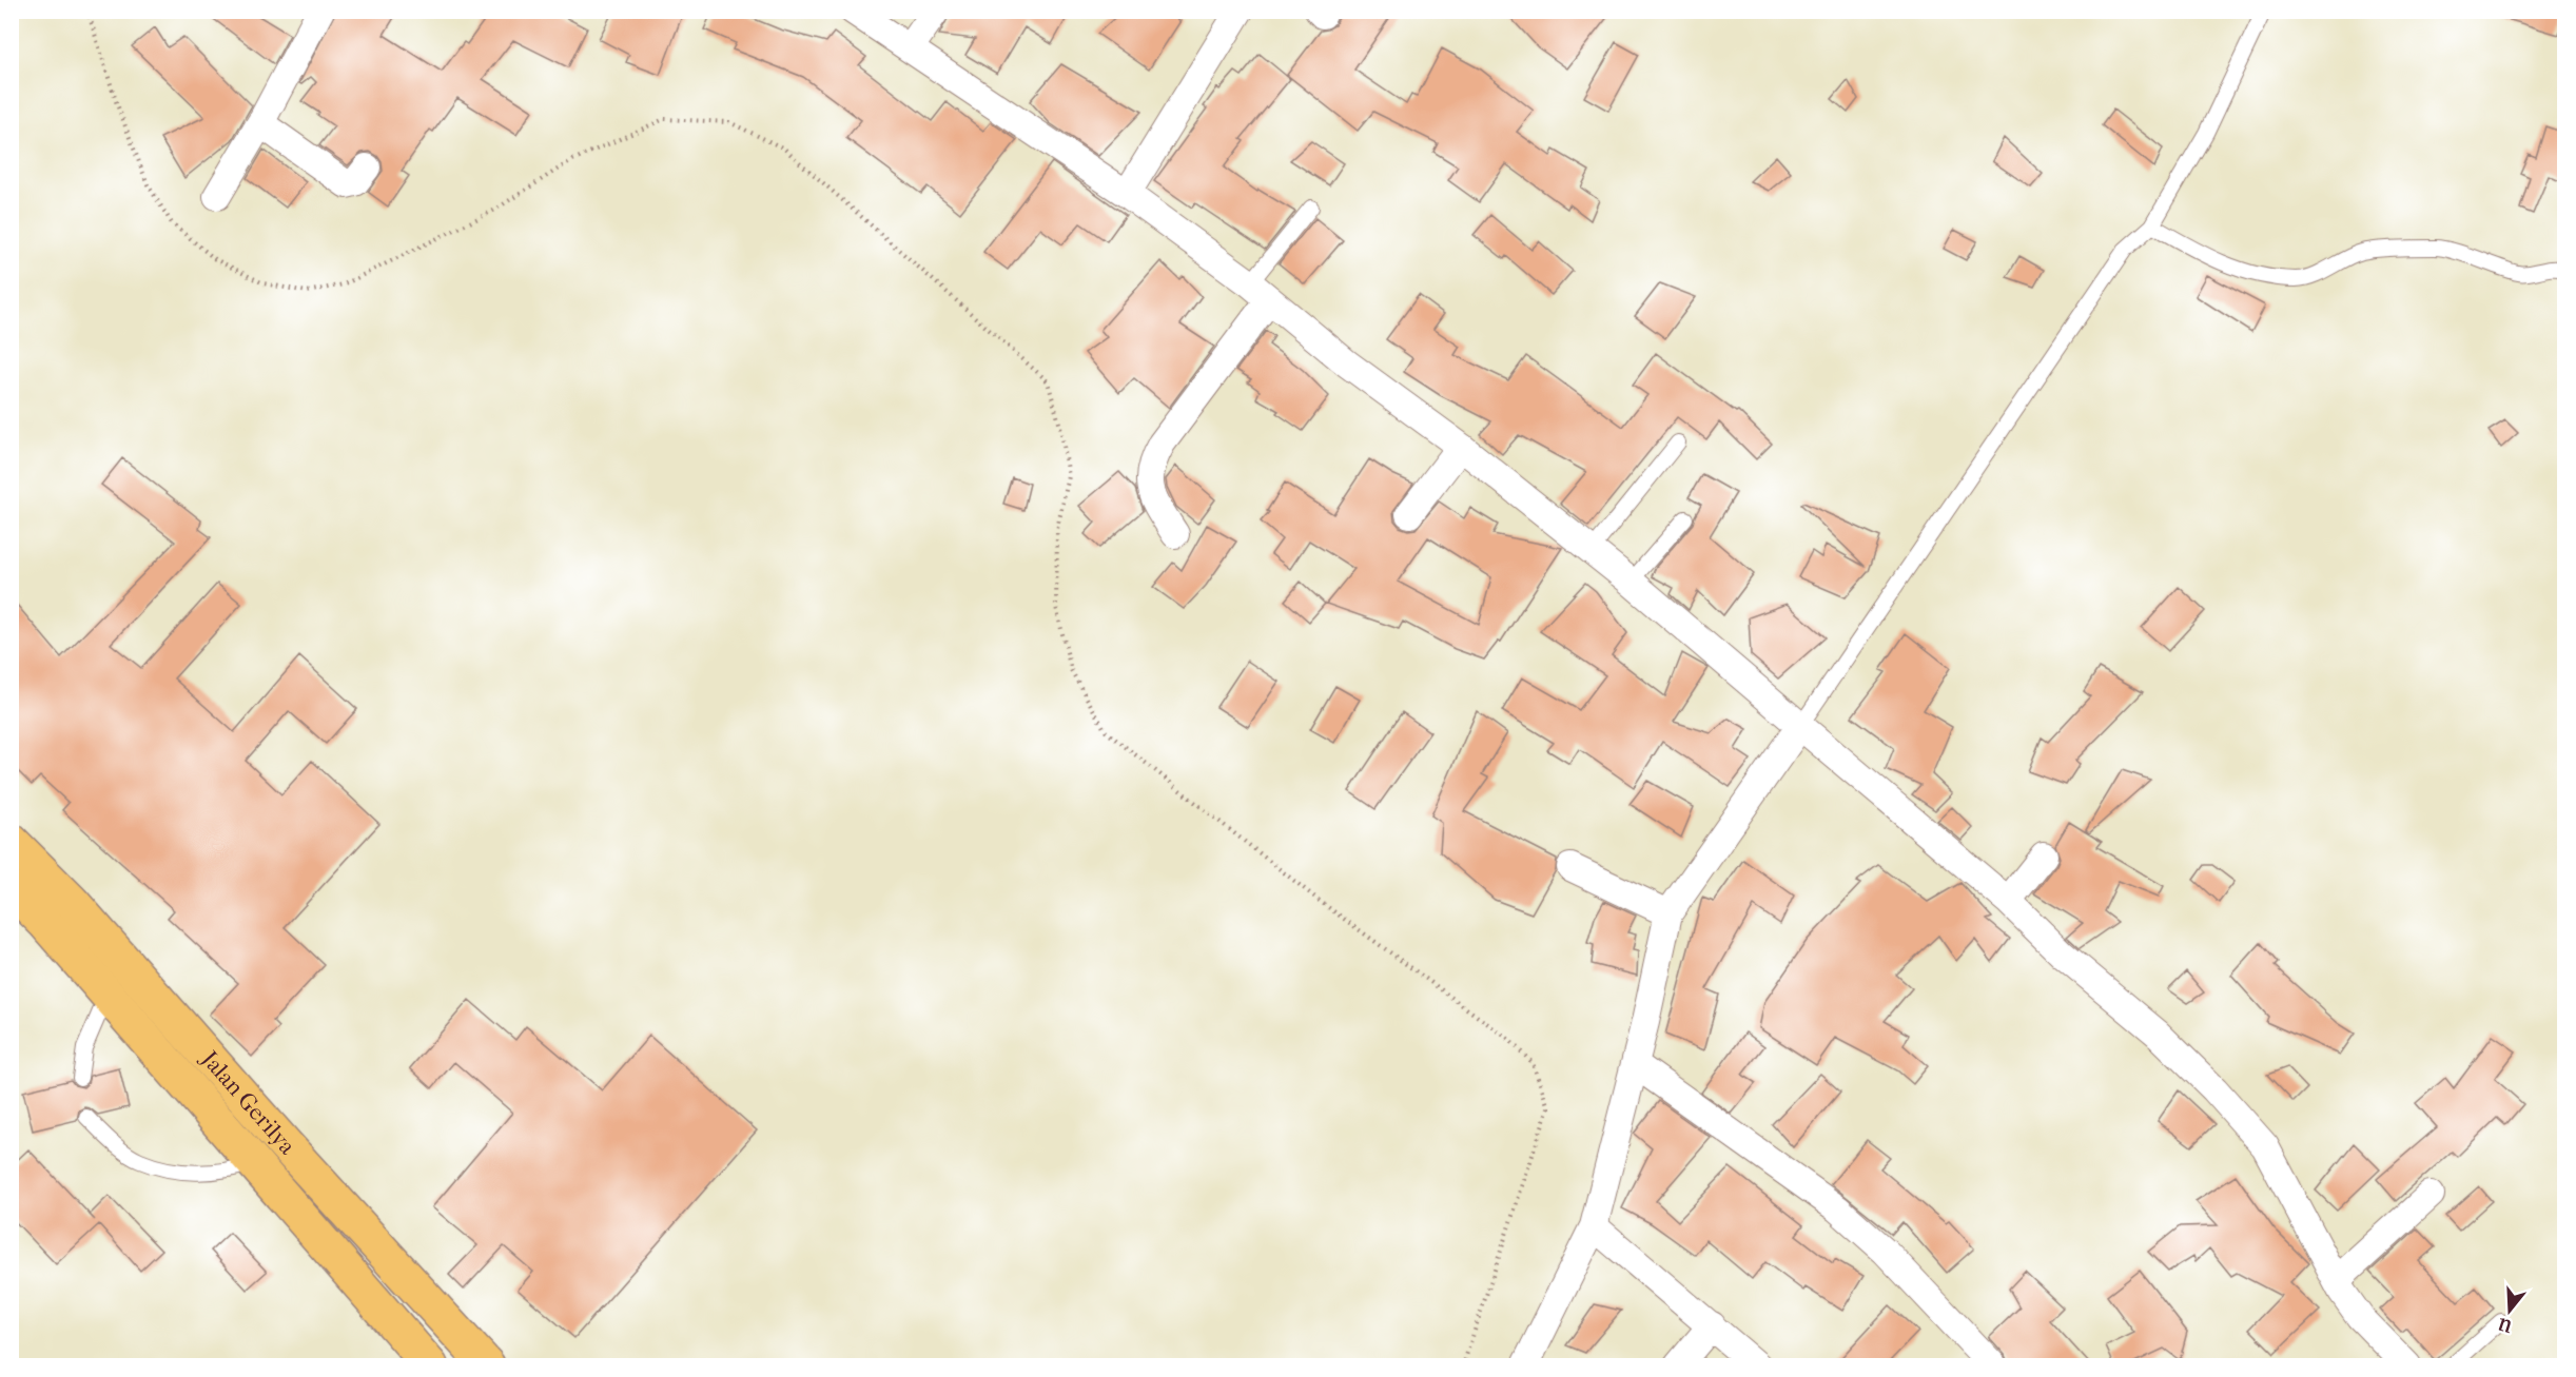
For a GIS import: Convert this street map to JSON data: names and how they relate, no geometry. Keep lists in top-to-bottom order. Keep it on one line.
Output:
{"streets":{"highway":["Jalan Gerilya"]},"north":"bottom"}
